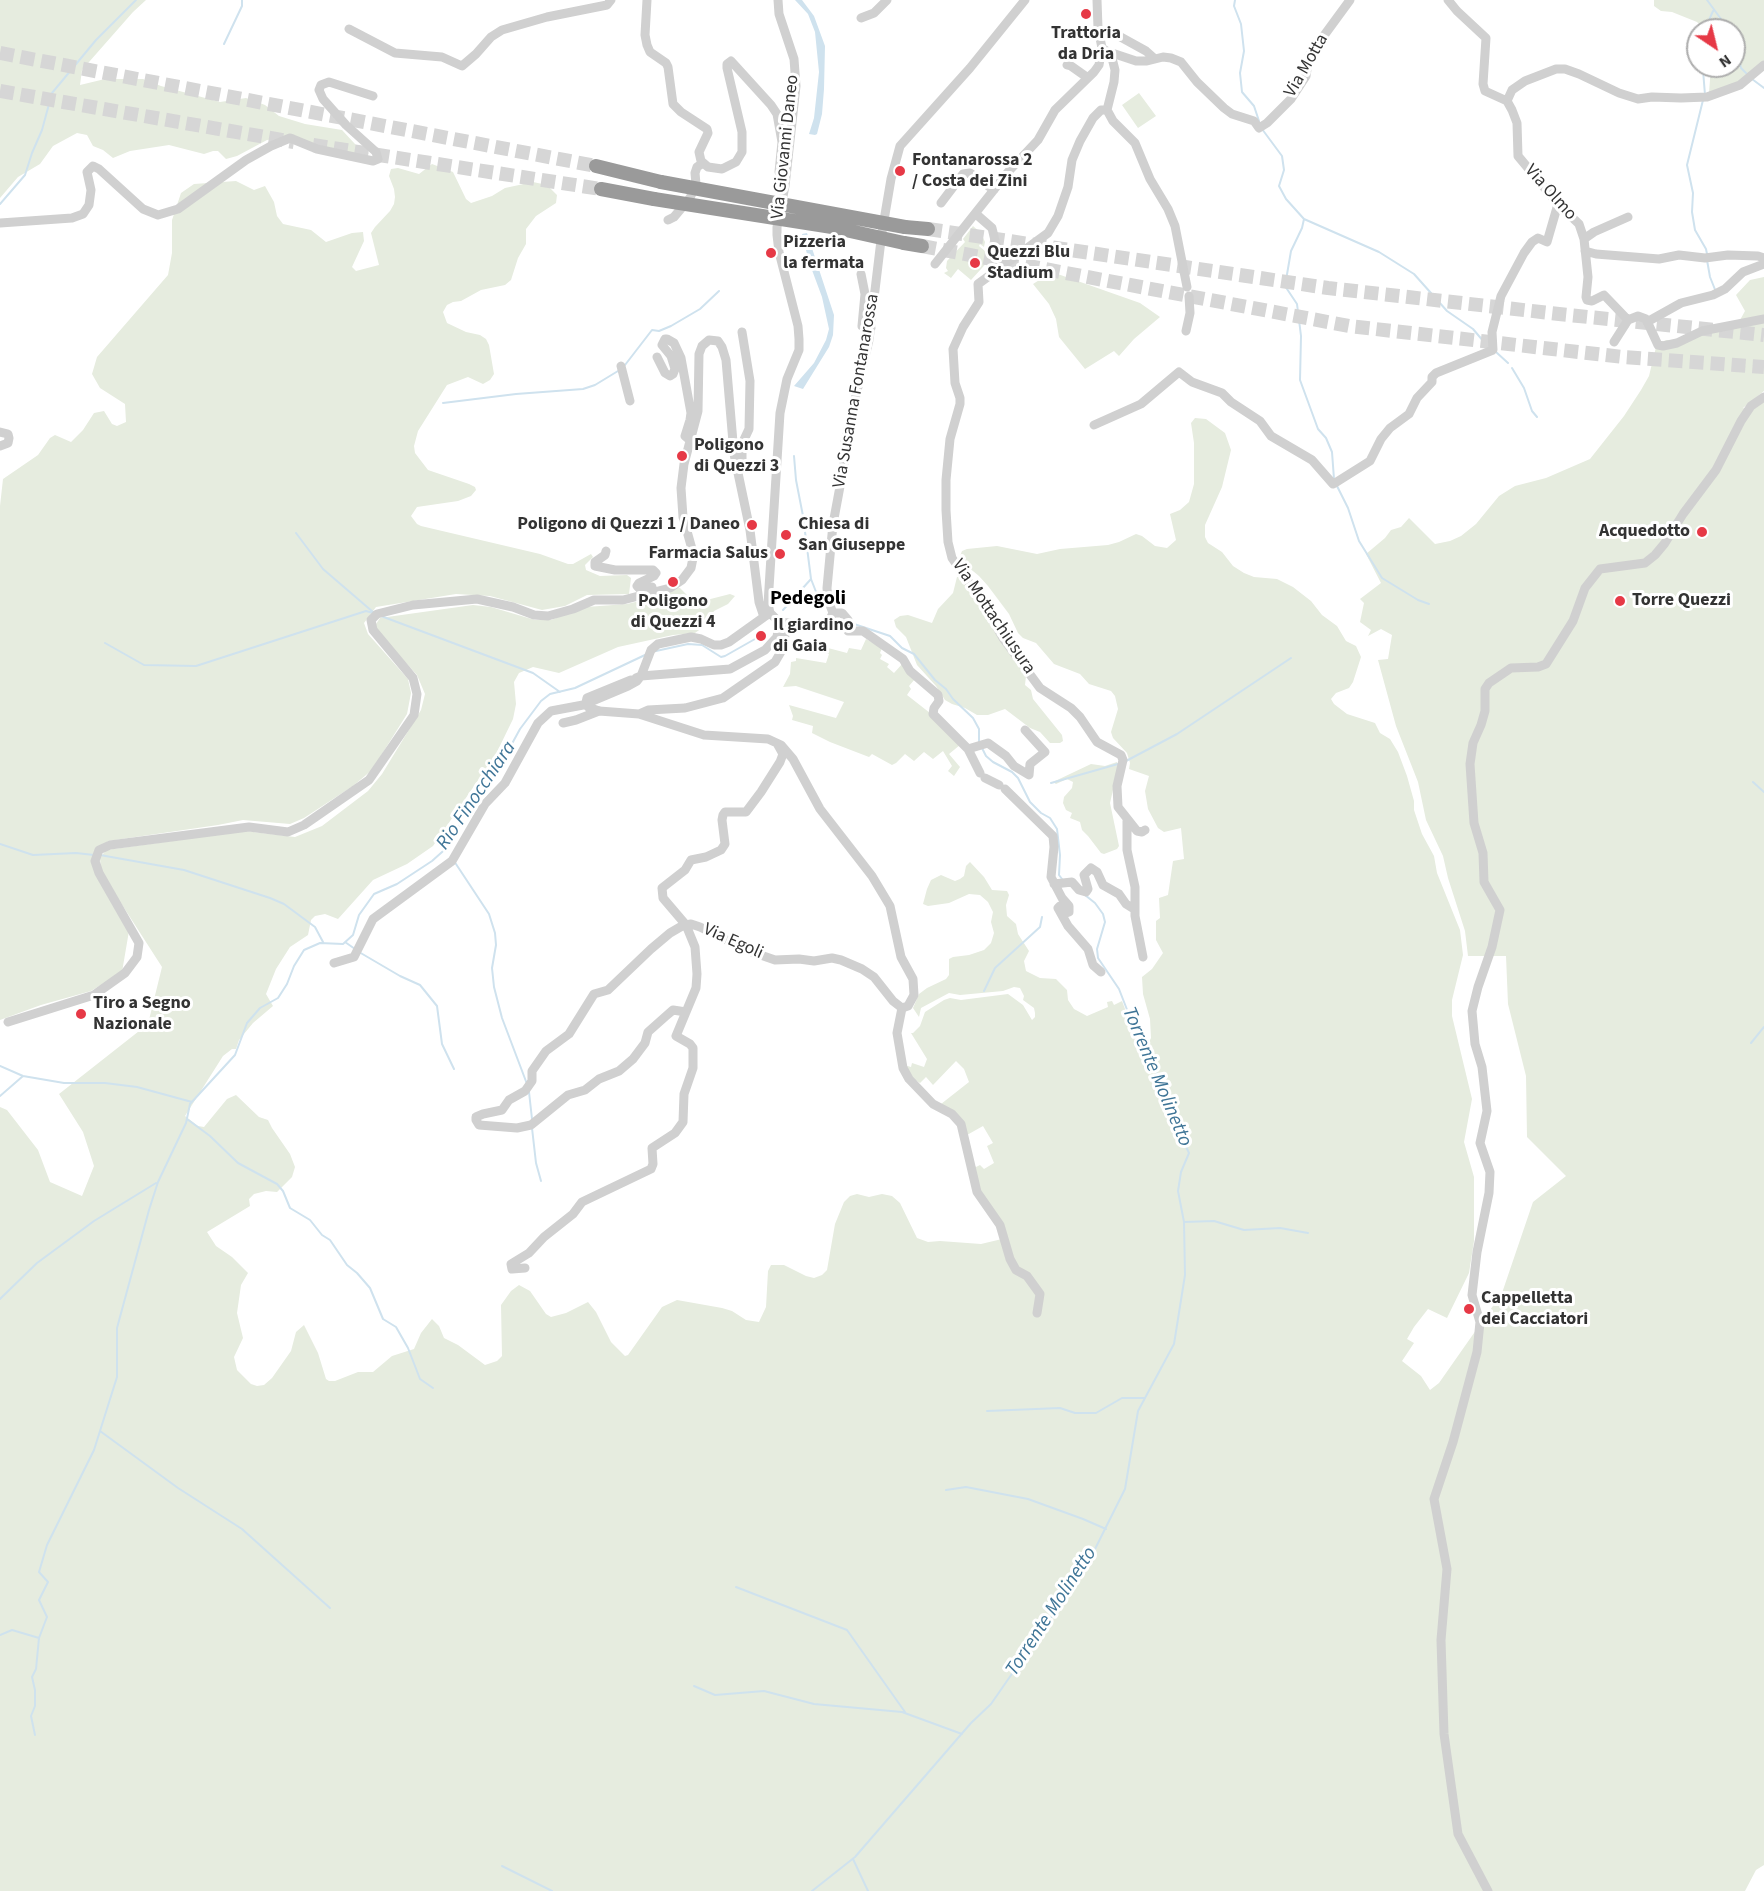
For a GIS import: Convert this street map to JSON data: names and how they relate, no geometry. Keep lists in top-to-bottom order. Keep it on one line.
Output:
{"streets":{"street":["Via Motta","Via Giovanni Daneo","Via Olmo","Via Susanna Fontanarossa","Via Mottachiusura","Via Egoli"]},"districts":["Pedegoli"],"water":["Rio Finocchiara","Torrente Molinetto"],"places":["Trattoria da Dria","Fontanarossa 2 / Costa dei Zini","Pizzeria la fermata","Quezzi Blu Stadium","Poligono di Quezzi 3","Poligono di Quezzi 1 / Daneo","Acquedotto","Chiesa di San Giuseppe","Farmacia Salus","Poligono di Quezzi 4","Torre Quezzi","Il giardino di Gaia","Tiro a Segno Nazionale","Cappelletta dei Cacciatori"],"north":"bottom right"}
